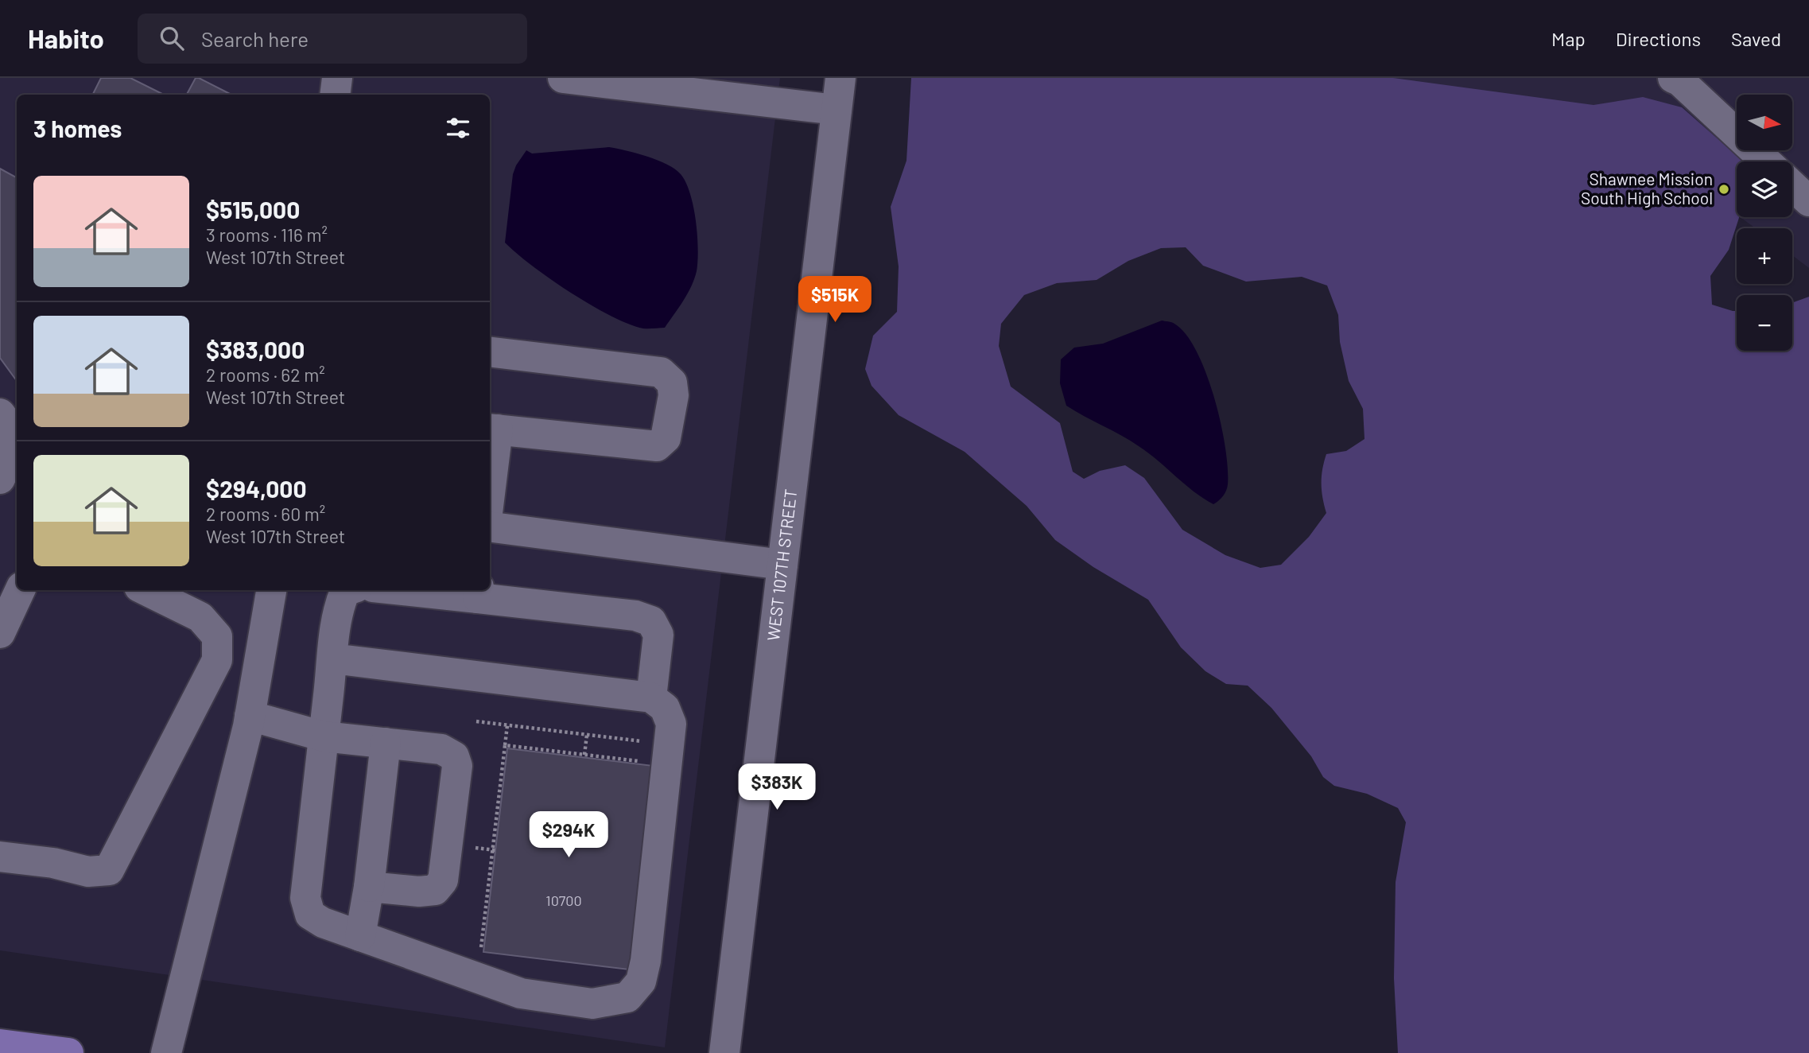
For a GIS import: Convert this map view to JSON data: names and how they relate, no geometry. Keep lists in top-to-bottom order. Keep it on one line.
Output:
{"streets":{"street":["WEST 107TH STREET"]},"places":["Shawnee Mission South High School"],"house_numbers":["10700"],"north":"right","page":{"header":"Habito","search":"Search here","nav":["Map","Directions","Saved"],"map_buttons":["+","−"],"heading":"3 homes","list":[{"name":"$515,000","note":"3 rooms · 116 m² · West 107th Street"},{"name":"$383,000","note":"2 rooms · 62 m² · West 107th Street"},{"name":"$294,000","note":"2 rooms · 60 m² · West 107th Street"}],"price":["$515K","$383K","$294K"]}}
